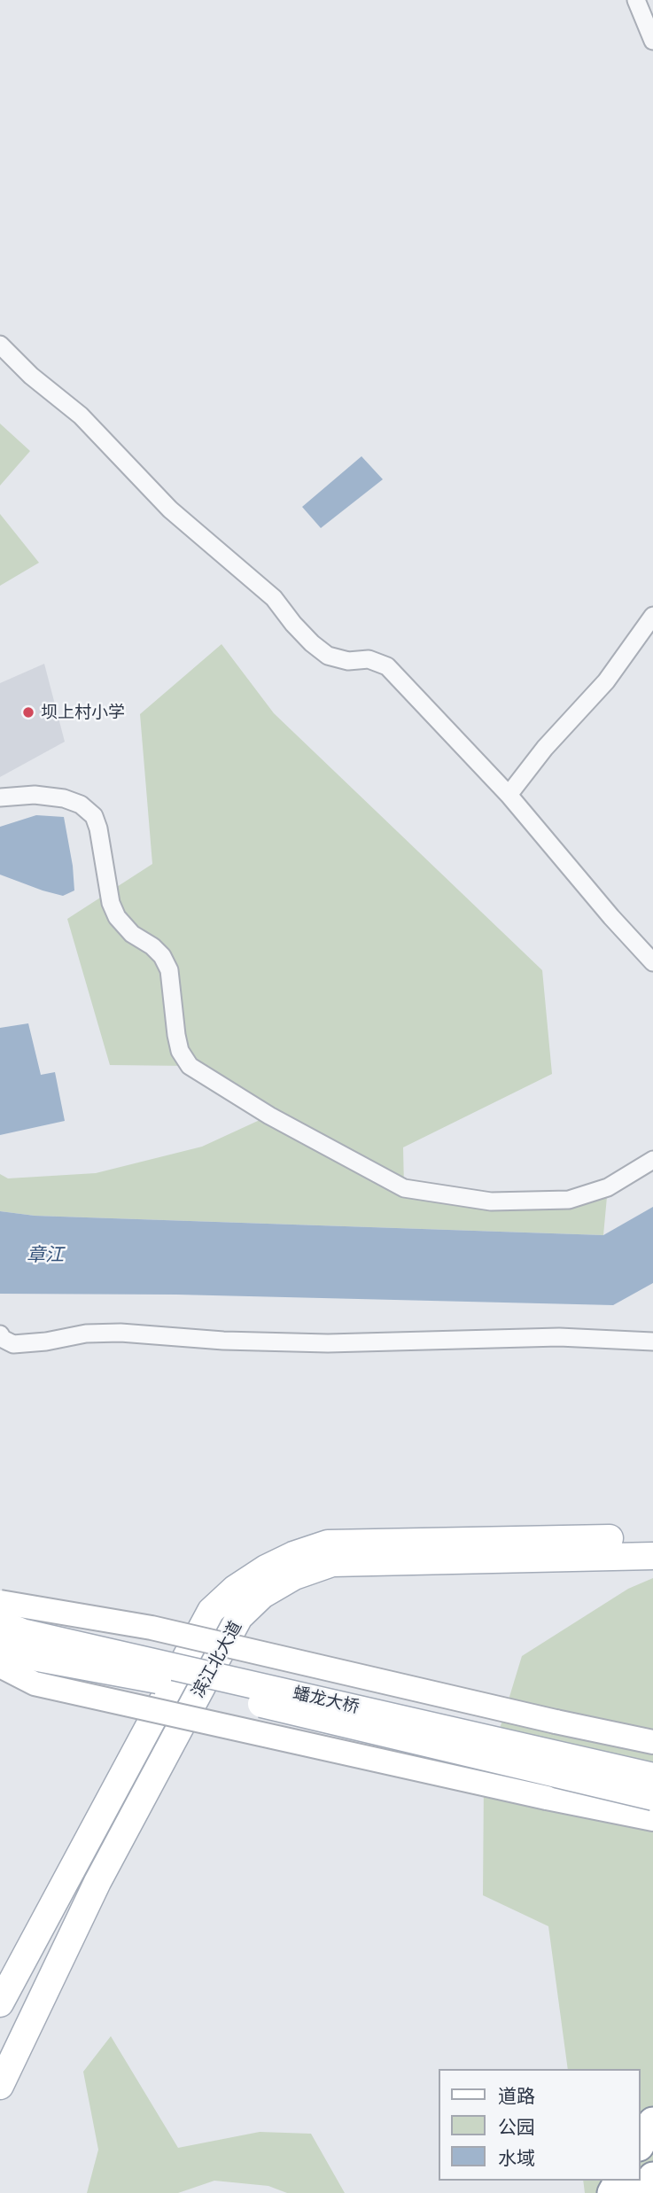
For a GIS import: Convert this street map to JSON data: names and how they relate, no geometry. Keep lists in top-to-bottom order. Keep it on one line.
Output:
{"streets":{"main road":["滨江北大道","蟠龙大桥"]},"water":["章江"],"places":["坝上村小学"],"legend":["道路","公园","水域"]}
